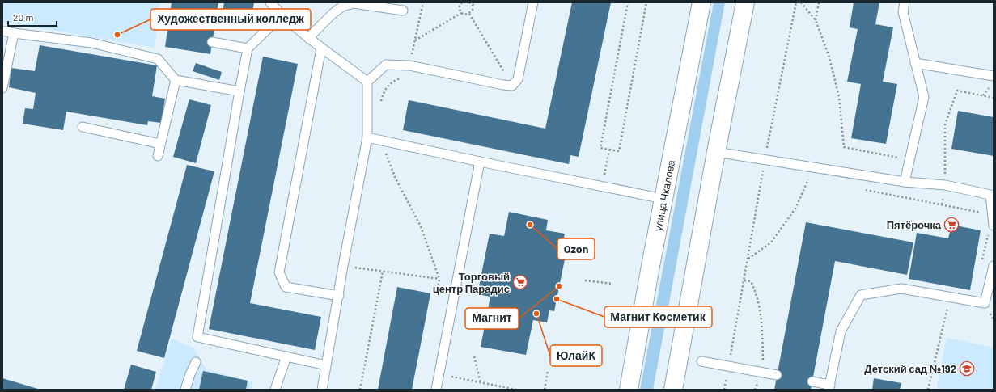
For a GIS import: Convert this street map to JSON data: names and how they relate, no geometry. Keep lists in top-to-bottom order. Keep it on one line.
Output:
{"streets":{"main road":["улица Чкалова"]},"places":{"other":["Художественный колледж","Ozon","Магнит","Магнит Косметик","ЮлайК"],"supermarket":["Пятёрочка","Торговый центр Парадис"],"school or university":["Детский сад №192"]},"scale_bar":"20 m"}
